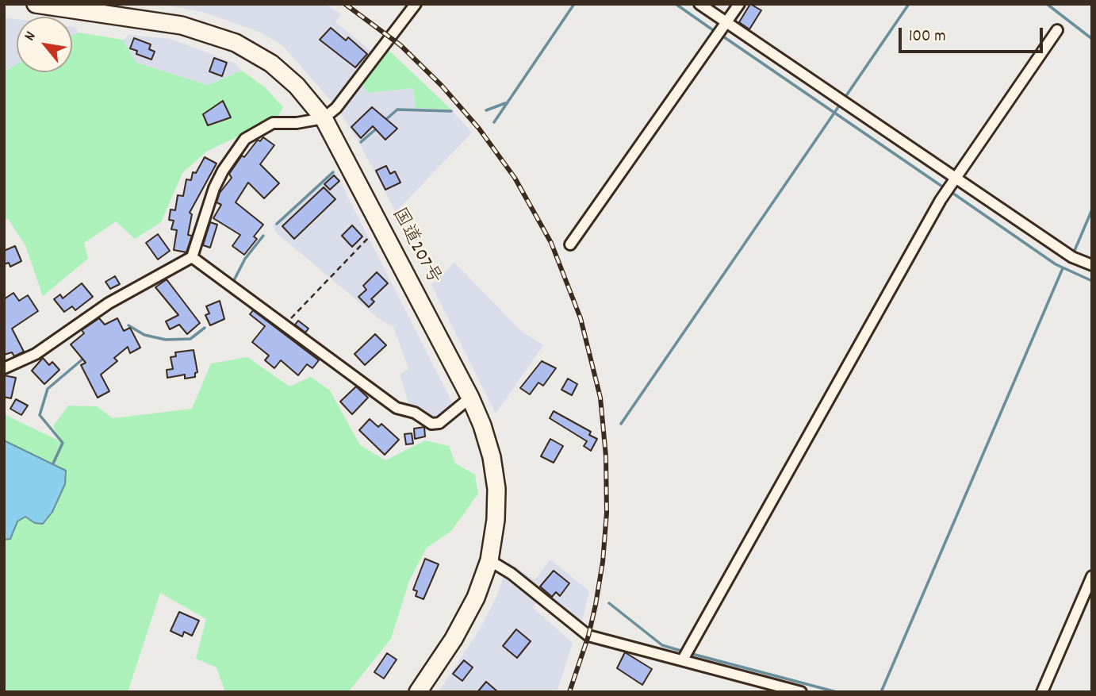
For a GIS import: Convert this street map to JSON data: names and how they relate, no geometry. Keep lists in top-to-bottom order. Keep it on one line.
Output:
{"streets":{"highway":["国道207号"]},"scale_bar":"100 m","north":"top left"}
